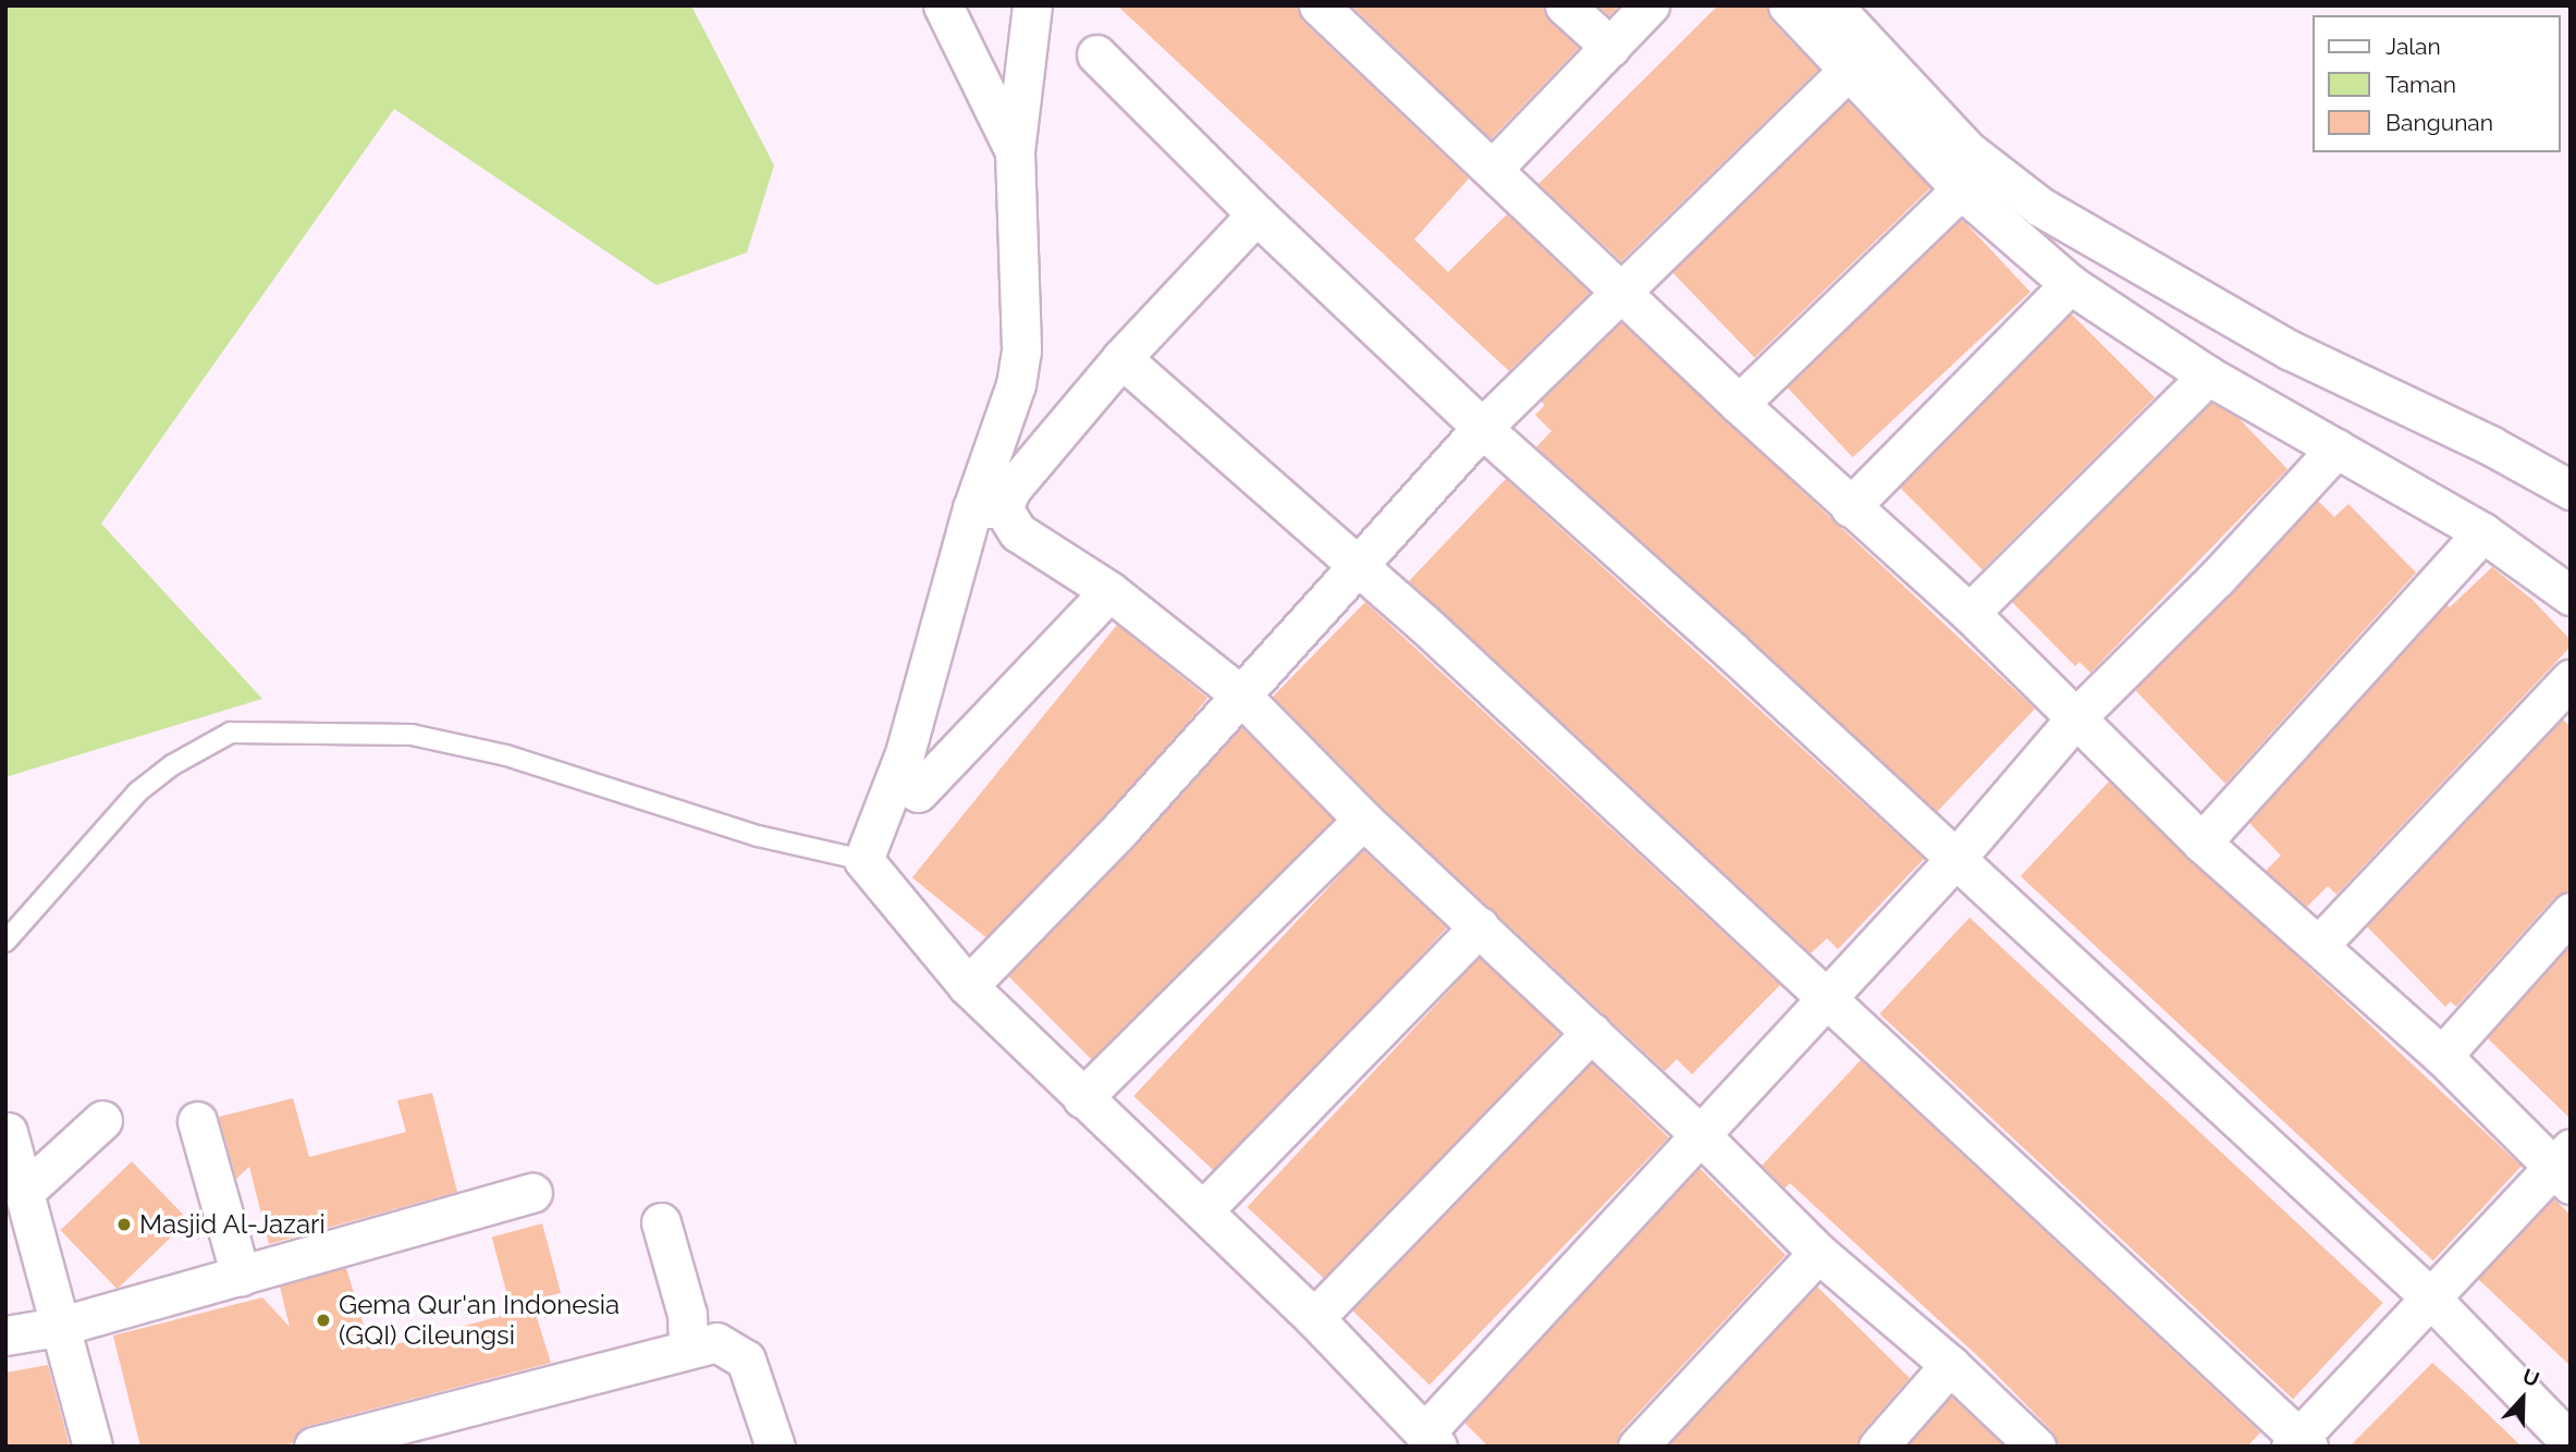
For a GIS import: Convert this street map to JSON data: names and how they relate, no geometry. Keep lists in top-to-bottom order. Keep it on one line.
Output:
{"places":["Masjid Al-Jazari","Gema Qur'an Indonesia (GQI) Cileungsi"],"legend":["Jalan","Taman","Bangunan"],"north":"top"}
